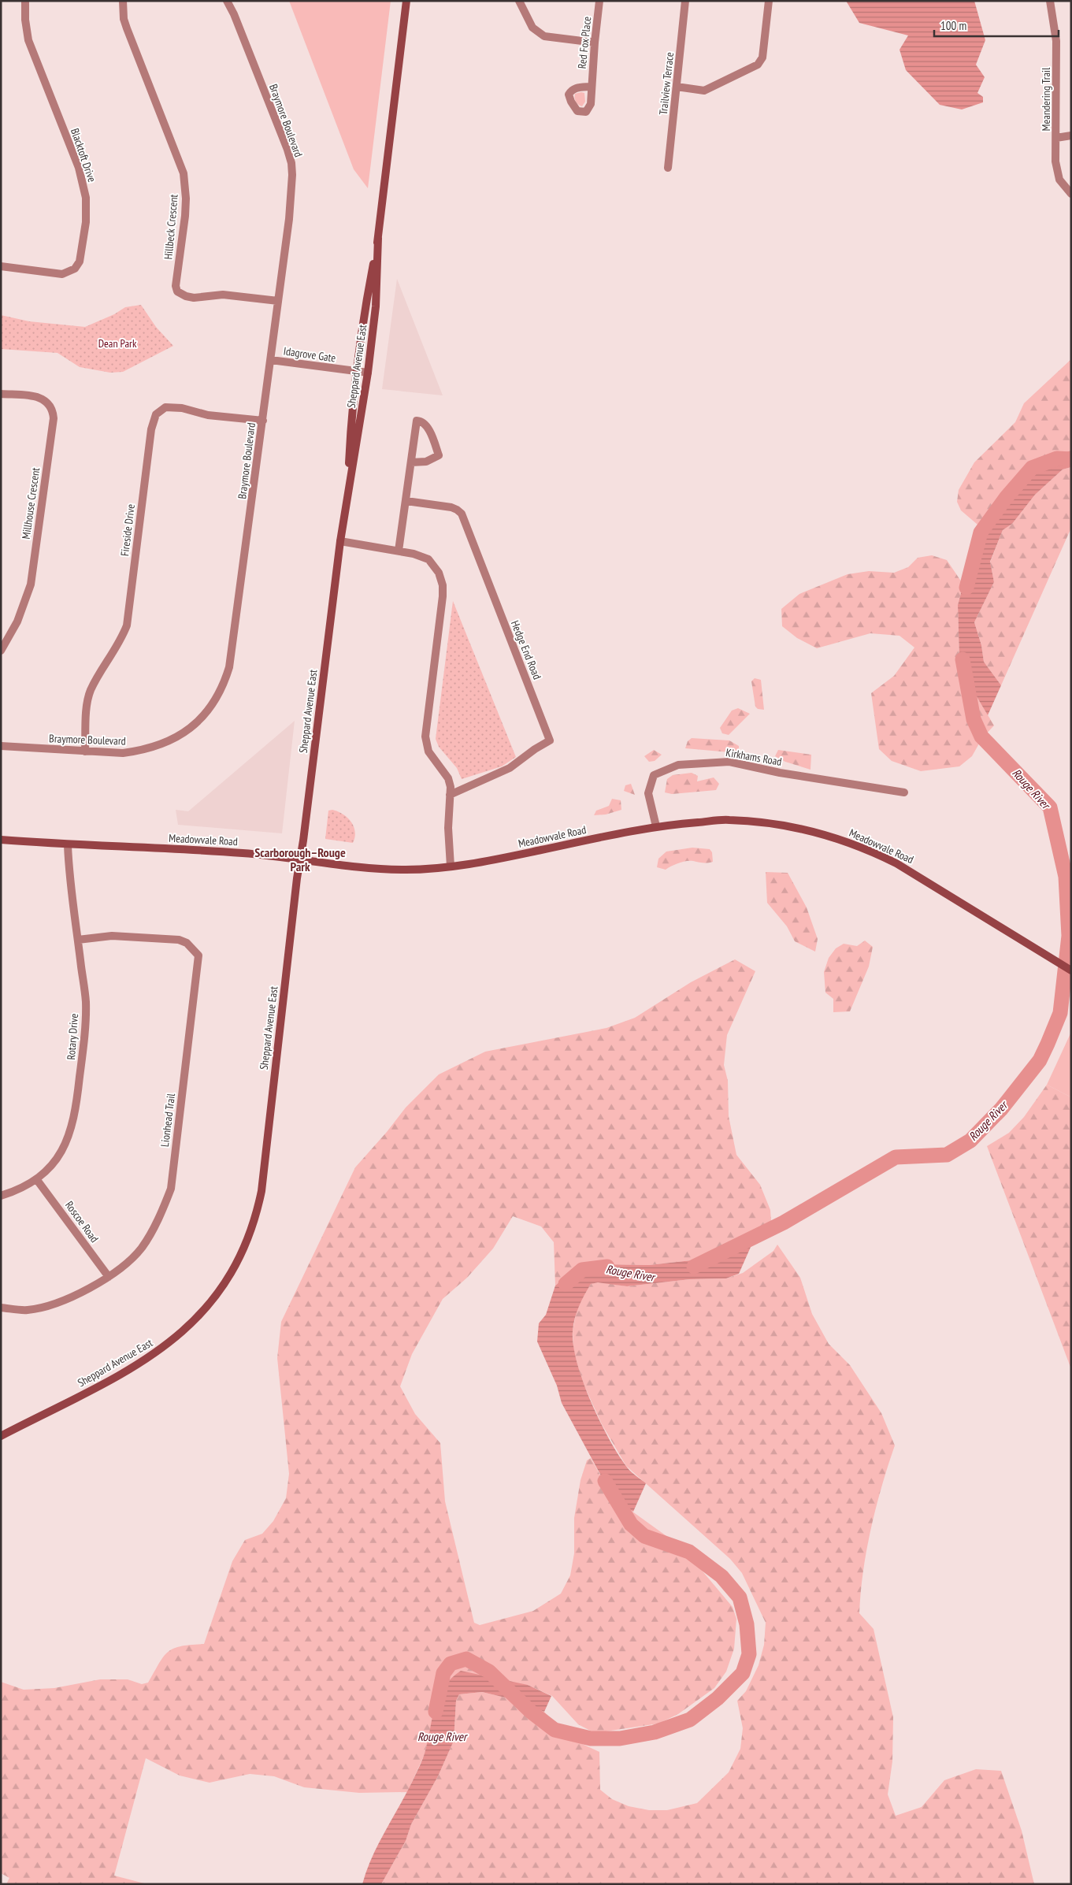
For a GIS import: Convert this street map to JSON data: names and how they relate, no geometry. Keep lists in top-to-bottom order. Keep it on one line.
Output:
{"streets":{"main road":["Sheppard Avenue East","Meadowvale Road"],"street":["Red Fox Place","Trailview Terrace","Meandering Trail","Braymore Boulevard","Blacktoft Drive","Hillbeck Crescent","Idagrove Gate","Millhouse Crescent","Fireside Drive","Hedge End Road","Kirkhams Road","Rotary Drive","Lionhead Trail","Roscoe Road"]},"crossings":[["Braymore Boulevard","Hillbeck Crescent"],["Braymore Boulevard","Idagrove Gate"],["Braymore Boulevard","Fireside Drive"],["Idagrove Gate","Sheppard Avenue East"],["Sheppard Avenue East","Meadowvale Road"],["Kirkhams Road","Meadowvale Road"],["Meadowvale Road","Rotary Drive"],["Rotary Drive","Lionhead Trail"],["Rotary Drive","Roscoe Road"],["Lionhead Trail","Roscoe Road"]],"districts":["Scarborough–Rouge Park"],"water":["Rouge River"],"parks":["Dean Park"],"scale_bar":"100 m"}
